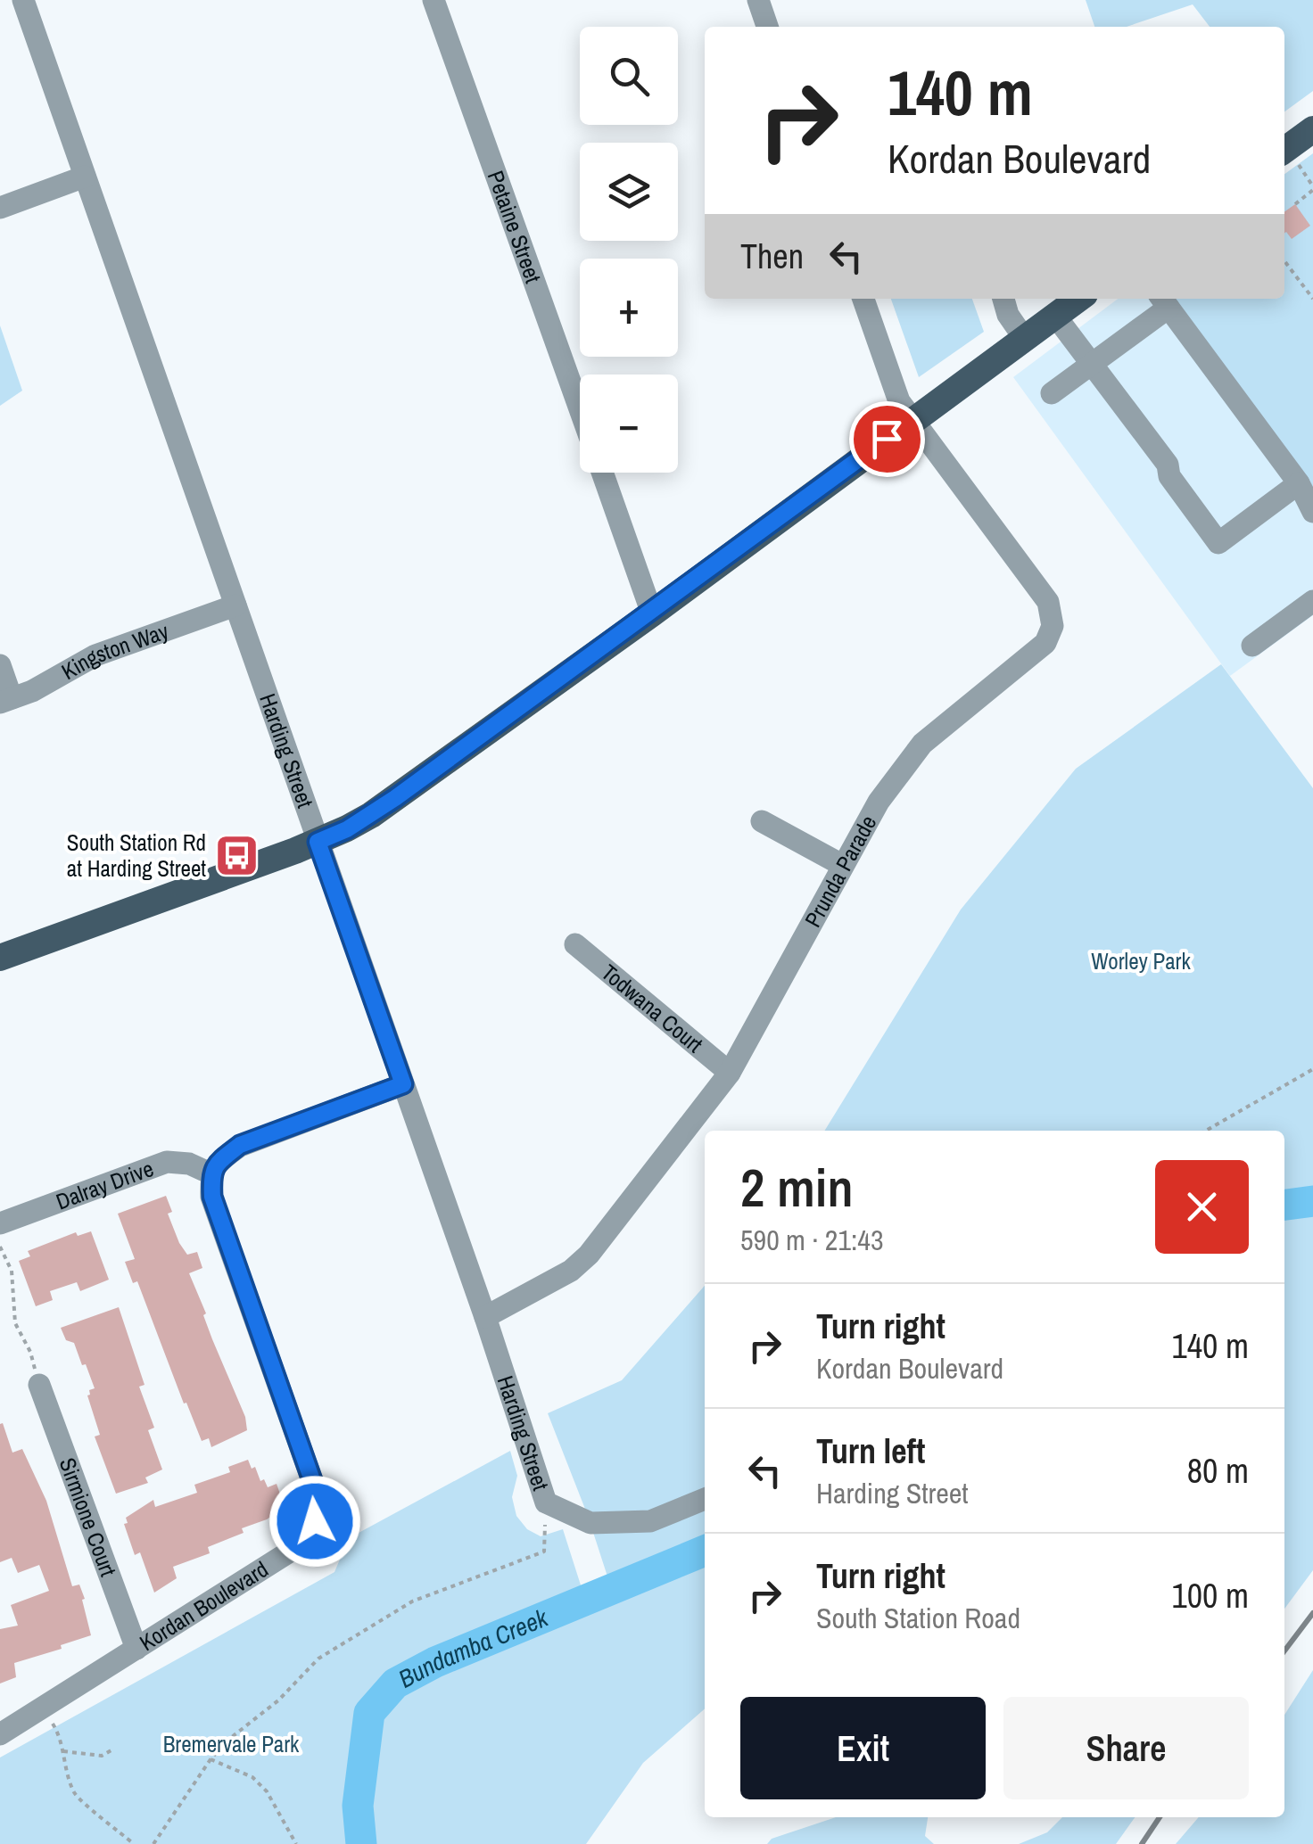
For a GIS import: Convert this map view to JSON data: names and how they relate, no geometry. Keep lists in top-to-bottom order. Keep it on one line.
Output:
{"streets":{"street":["Petaine Street","Kingston Way","Harding Street","Prunda Parade","Todwana Court","Dalray Drive","Sirmione Court","Kordan Boulevard"]},"crossings":[["Kingston Way","Harding Street"],["Harding Street","Prunda Parade"],["Prunda Parade","Todwana Court"],["Dalray Drive","Kordan Boulevard"],["Sirmione Court","Kordan Boulevard"]],"water":["Bundamba Creek"],"parks":["Worley Park","Bremervale Park"],"places":{"bus stop":["South Station Rd at Harding Street"]},"page":{"map_buttons":["+","−"],"turn":["140 m","Kordan Boulevard"],"then":"Then","heading":["2 min","590 m · 21:43"],"list":[{"name":"Turn right","note":"Kordan Boulevard","value":"140 m"},{"name":"Turn left","note":"Harding Street","value":"80 m"},{"name":"Turn right","note":"South Station Road","value":"100 m"}],"buttons":["Exit","Share"]}}
